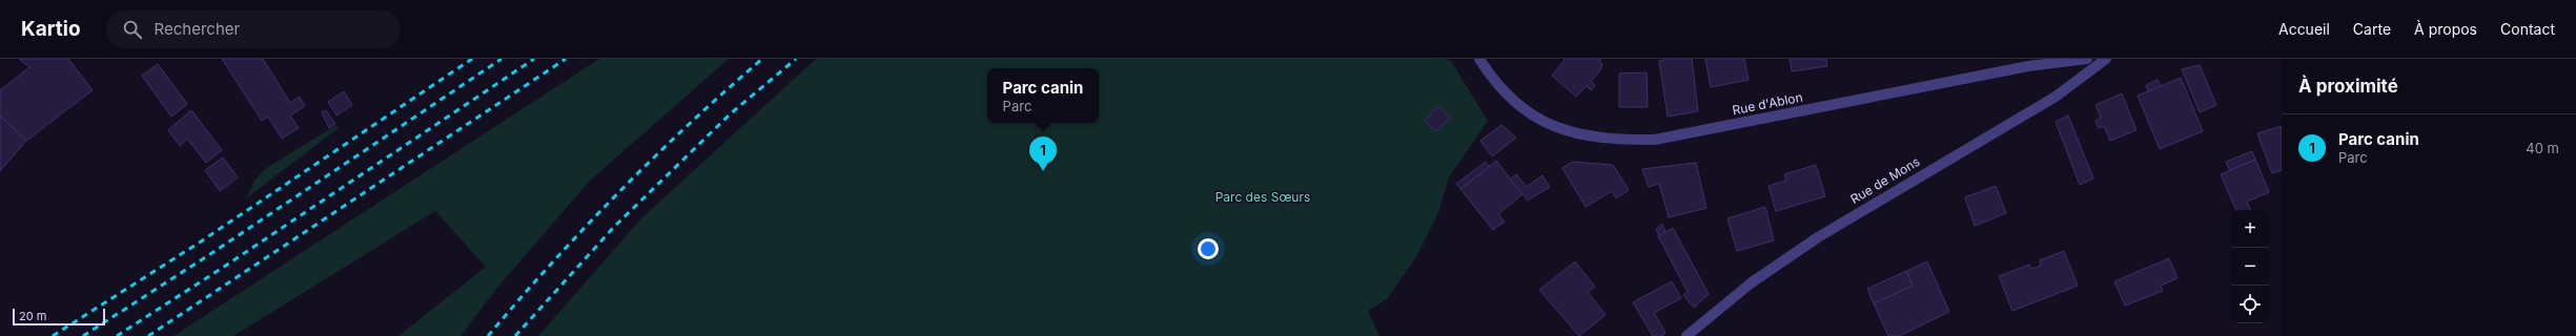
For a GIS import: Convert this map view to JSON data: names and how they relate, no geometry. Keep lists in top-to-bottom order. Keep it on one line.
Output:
{"streets":{"street":["Rue d'Ablon","Rue de Mons"]},"parks":["Parc des Sœurs"],"scale_bar":"20 m","page":{"header":"Kartio","search":"Rechercher","nav":["Accueil","Carte","À propos","Contact"],"heading":"À proximité","popup":["Parc canin","Parc"],"list":[{"mark":"1","name":"Parc canin","note":"Parc","value":"40 m"}],"pins":"1","map_buttons":["+","−"],"scale":"20 m"}}
